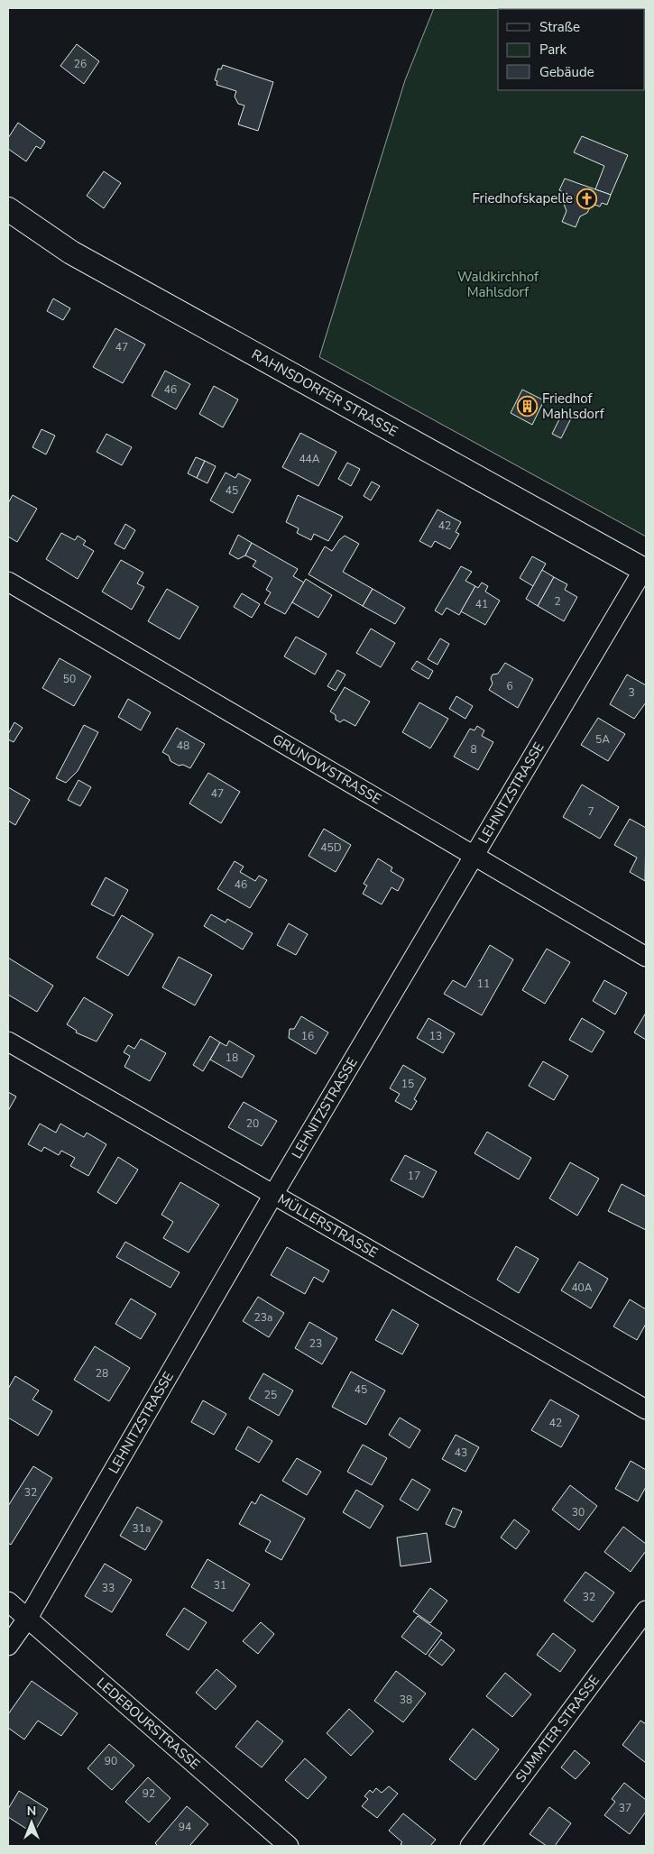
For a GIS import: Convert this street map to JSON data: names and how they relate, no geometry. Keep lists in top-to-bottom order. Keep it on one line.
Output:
{"streets":{"street":["RAHNSDORFER STRASSE","GRUNOWSTRASSE","LEHNITZSTRASSE","MÜLLERSTRASSE","LEDEBOURSTRASSE","SUMMTER STRASSE"]},"crossings":[["RAHNSDORFER STRASSE","LEHNITZSTRASSE"],["GRUNOWSTRASSE","LEHNITZSTRASSE"],["LEHNITZSTRASSE","MÜLLERSTRASSE"],["LEHNITZSTRASSE","LEDEBOURSTRASSE"]],"parks":["Waldkirchhof Mahlsdorf"],"places":{"church":["Friedhofskapelle"],"building":["Friedhof Mahlsdorf"]},"house_numbers":["26","47","46","44A","45","42","2","41","50","6","3","5A","48","8","47","7","45D","46","11","16","13","18","15","20","17","40A","23a","23","28","45","25","42","43","32","30","31a","31","33","32","38","90","92","37","94"],"legend":["Straße","Park","Gebäude"],"north":"top"}
